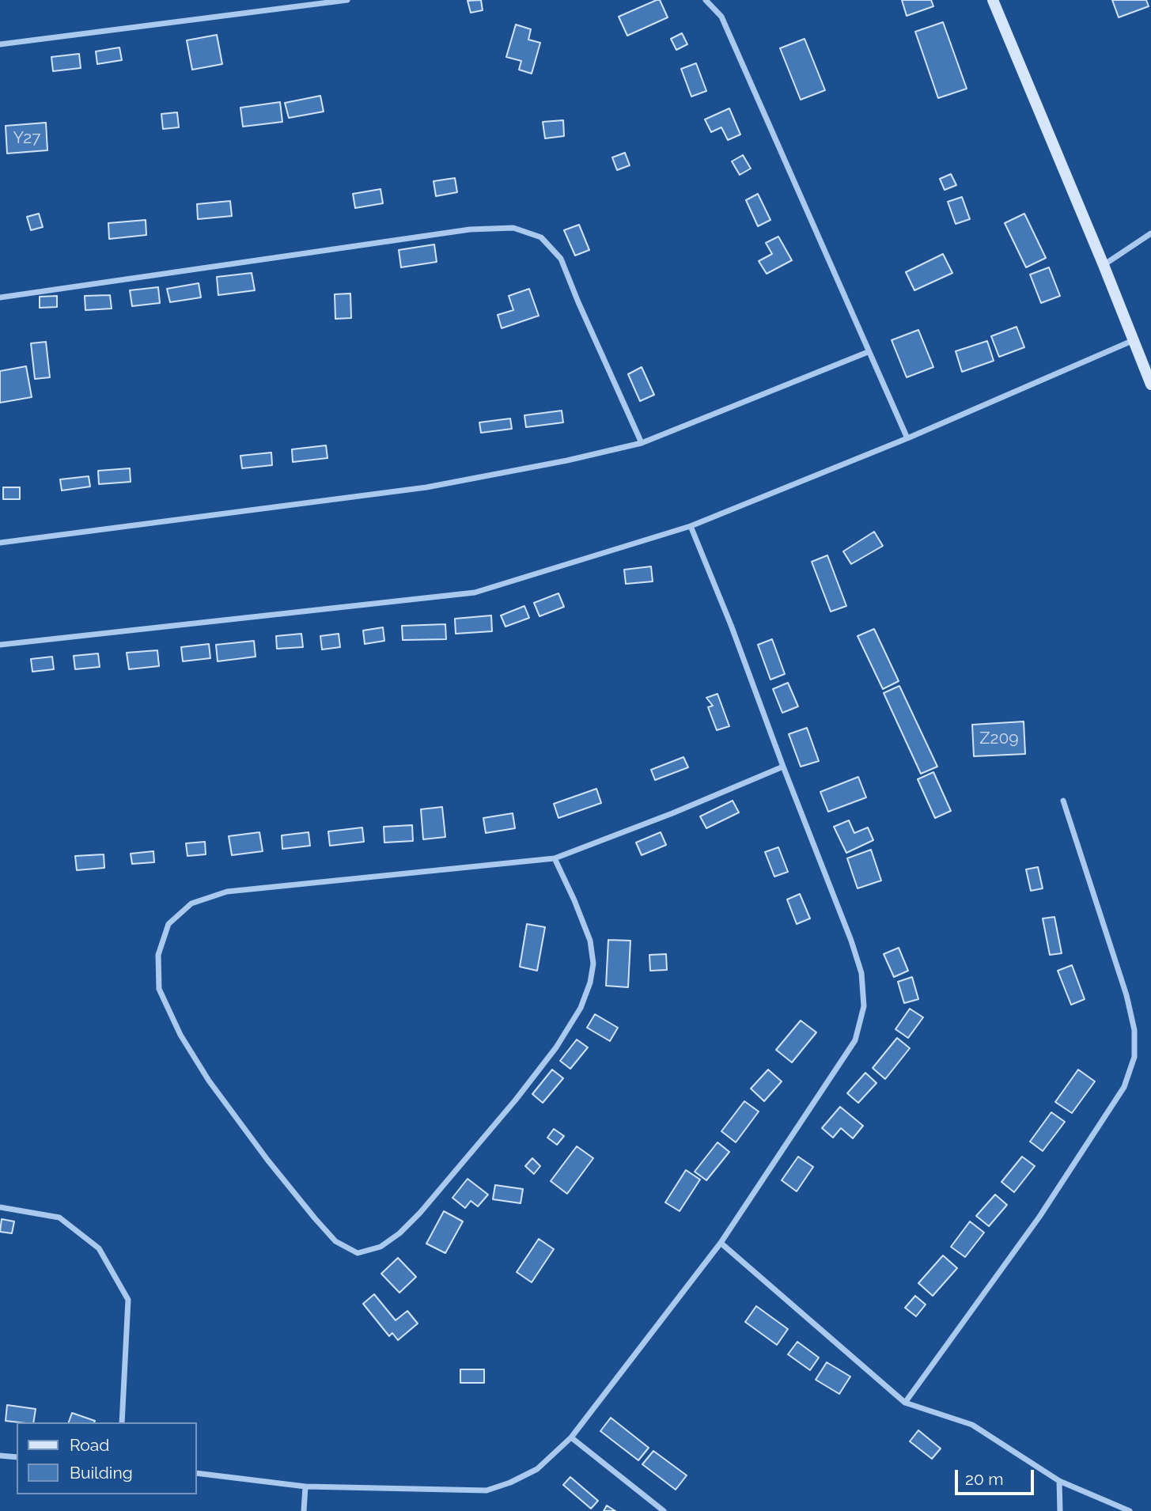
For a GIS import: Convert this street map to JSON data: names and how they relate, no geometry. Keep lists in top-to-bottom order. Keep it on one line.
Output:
{"house_numbers":["Y27","Z209"],"legend":["Road","Building"],"scale_bar":"20 m"}
